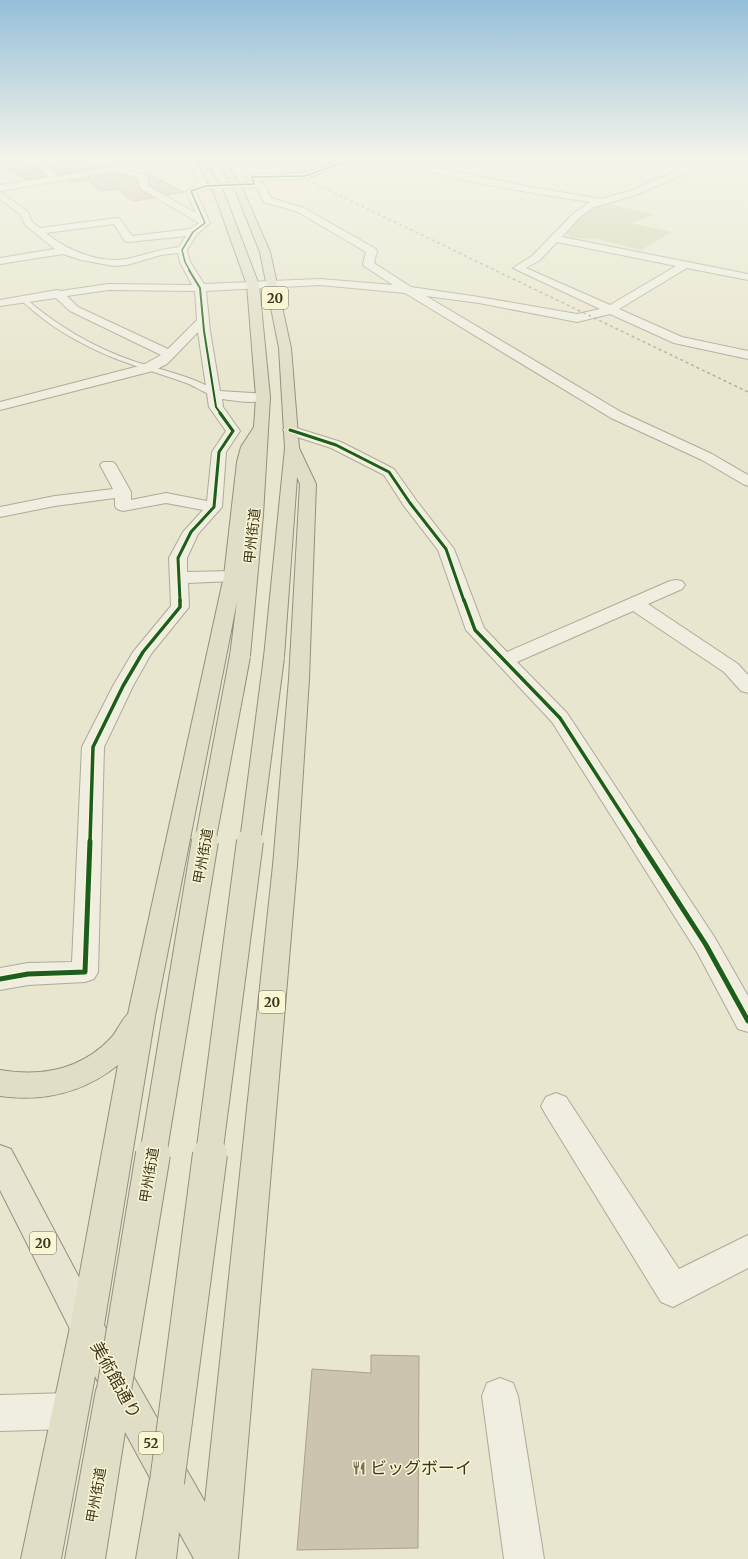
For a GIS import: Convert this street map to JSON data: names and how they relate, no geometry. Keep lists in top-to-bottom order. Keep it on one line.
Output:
{"streets":{"highway":["20","甲州街道","美術館通り","52"]},"crossings":[["20","美術館通り"]],"places":{"restaurant":["ビッグボーイ"]}}
